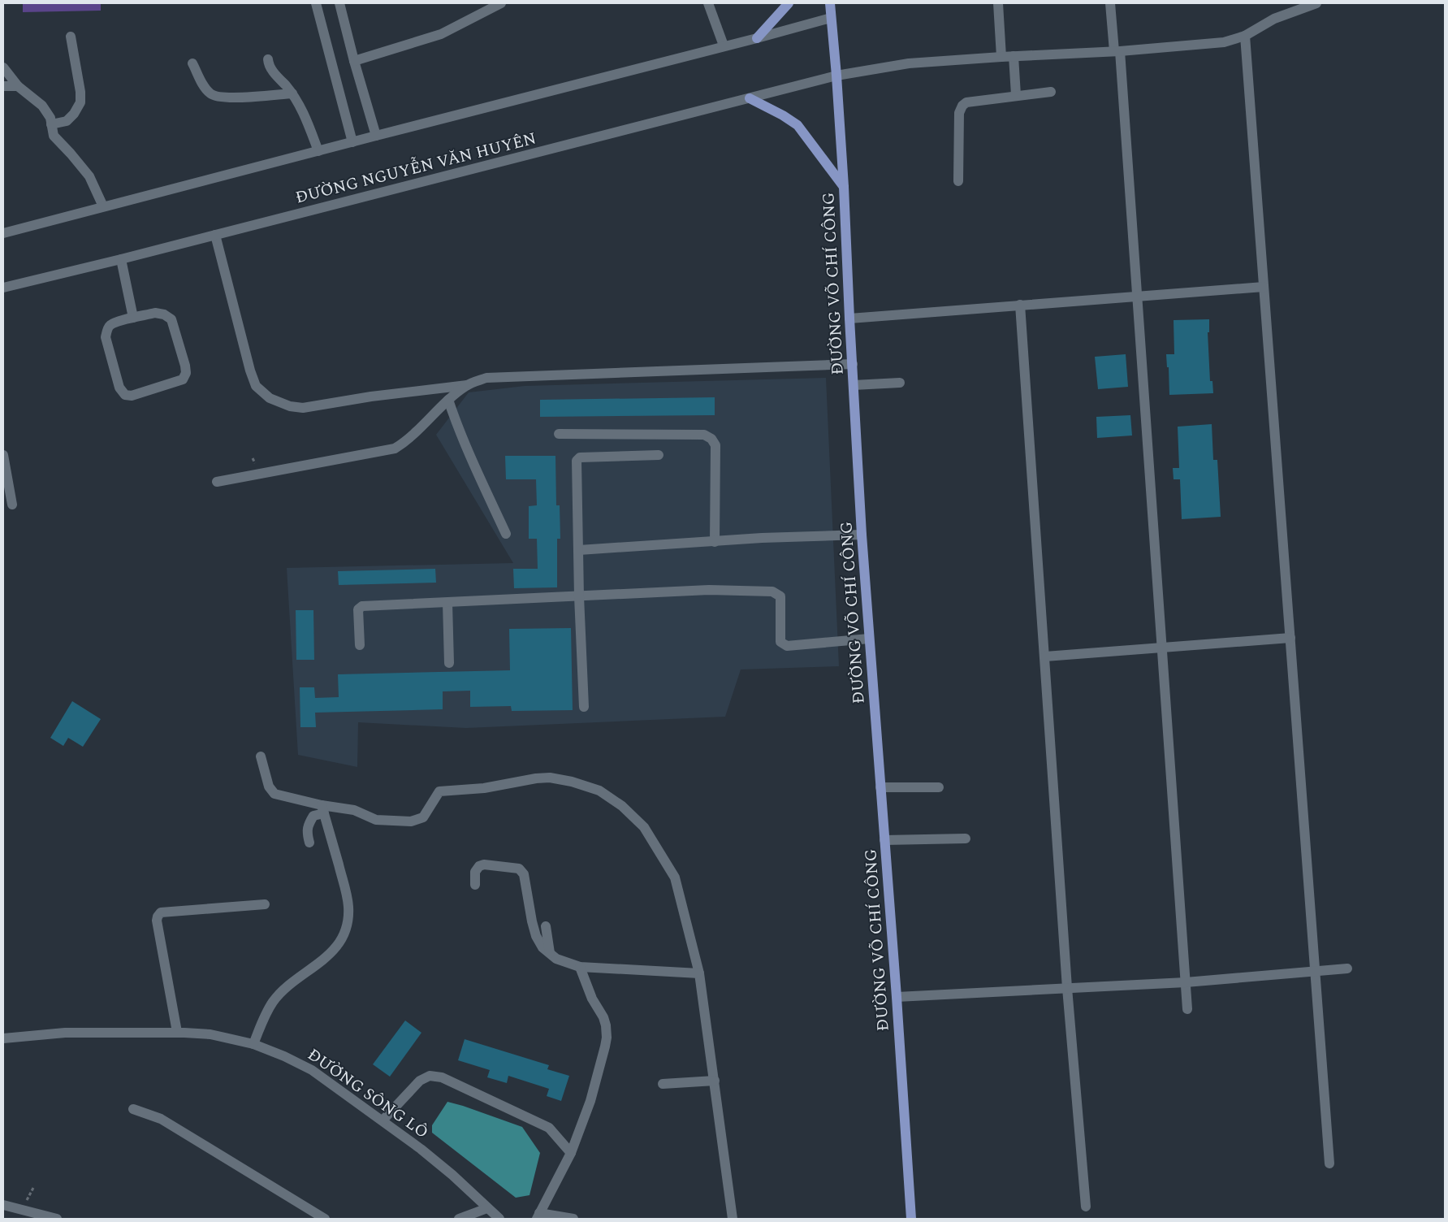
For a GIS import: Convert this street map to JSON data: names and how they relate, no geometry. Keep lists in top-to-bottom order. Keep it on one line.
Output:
{"streets":{"main road":["ĐƯỜNG VÕ CHÍ CÔNG"],"street":["ĐƯỜNG NGUYỄN VĂN HUYÊN","ĐƯỜNG SÔNG LÔ"]},"crossings":[["ĐƯỜNG NGUYỄN VĂN HUYÊN","ĐƯỜNG VÕ CHÍ CÔNG"]]}
